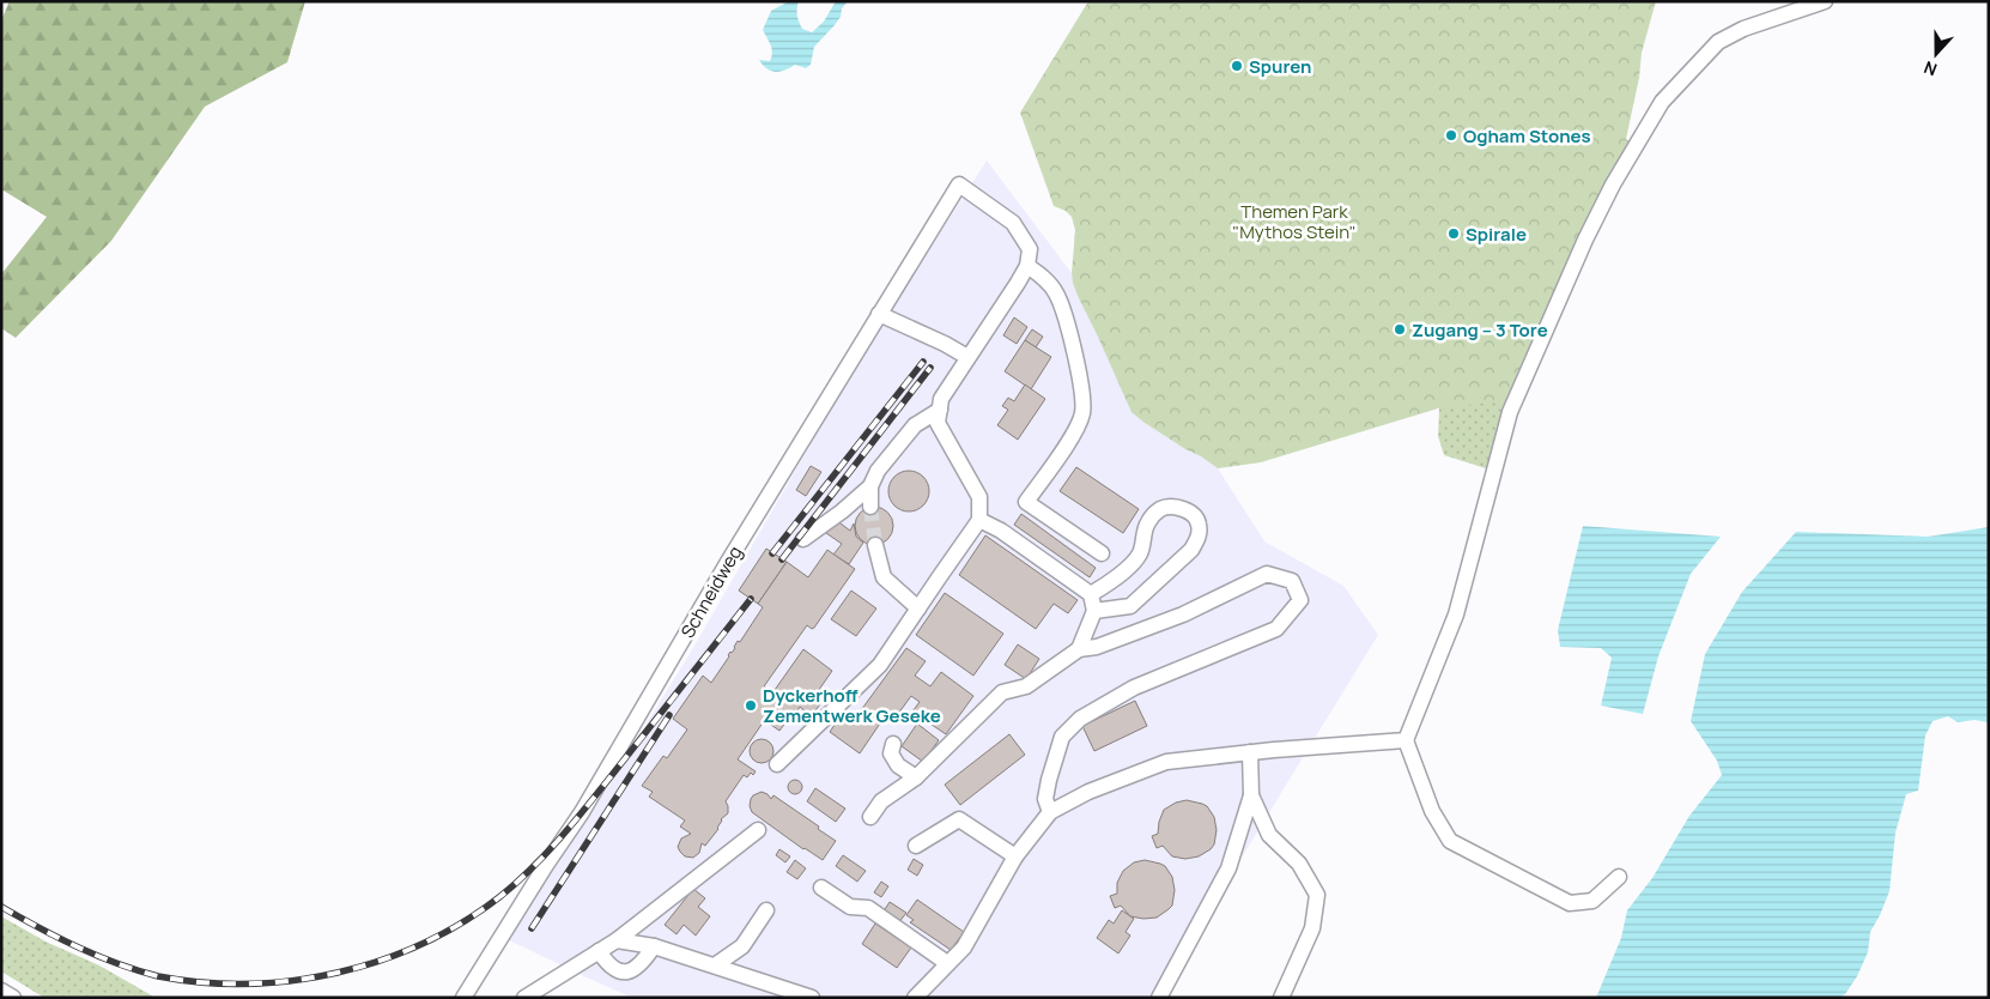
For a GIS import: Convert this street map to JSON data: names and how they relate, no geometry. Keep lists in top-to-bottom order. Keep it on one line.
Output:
{"streets":{"lane":["Schneidweg"]},"parks":["Themen Park \"Mythos Stein\""],"places":["Spuren","Ogham Stones","Spirale","Zugang – 3 Tore","Dyckerhoff Zementwerk Geseke"],"north":"bottom"}
